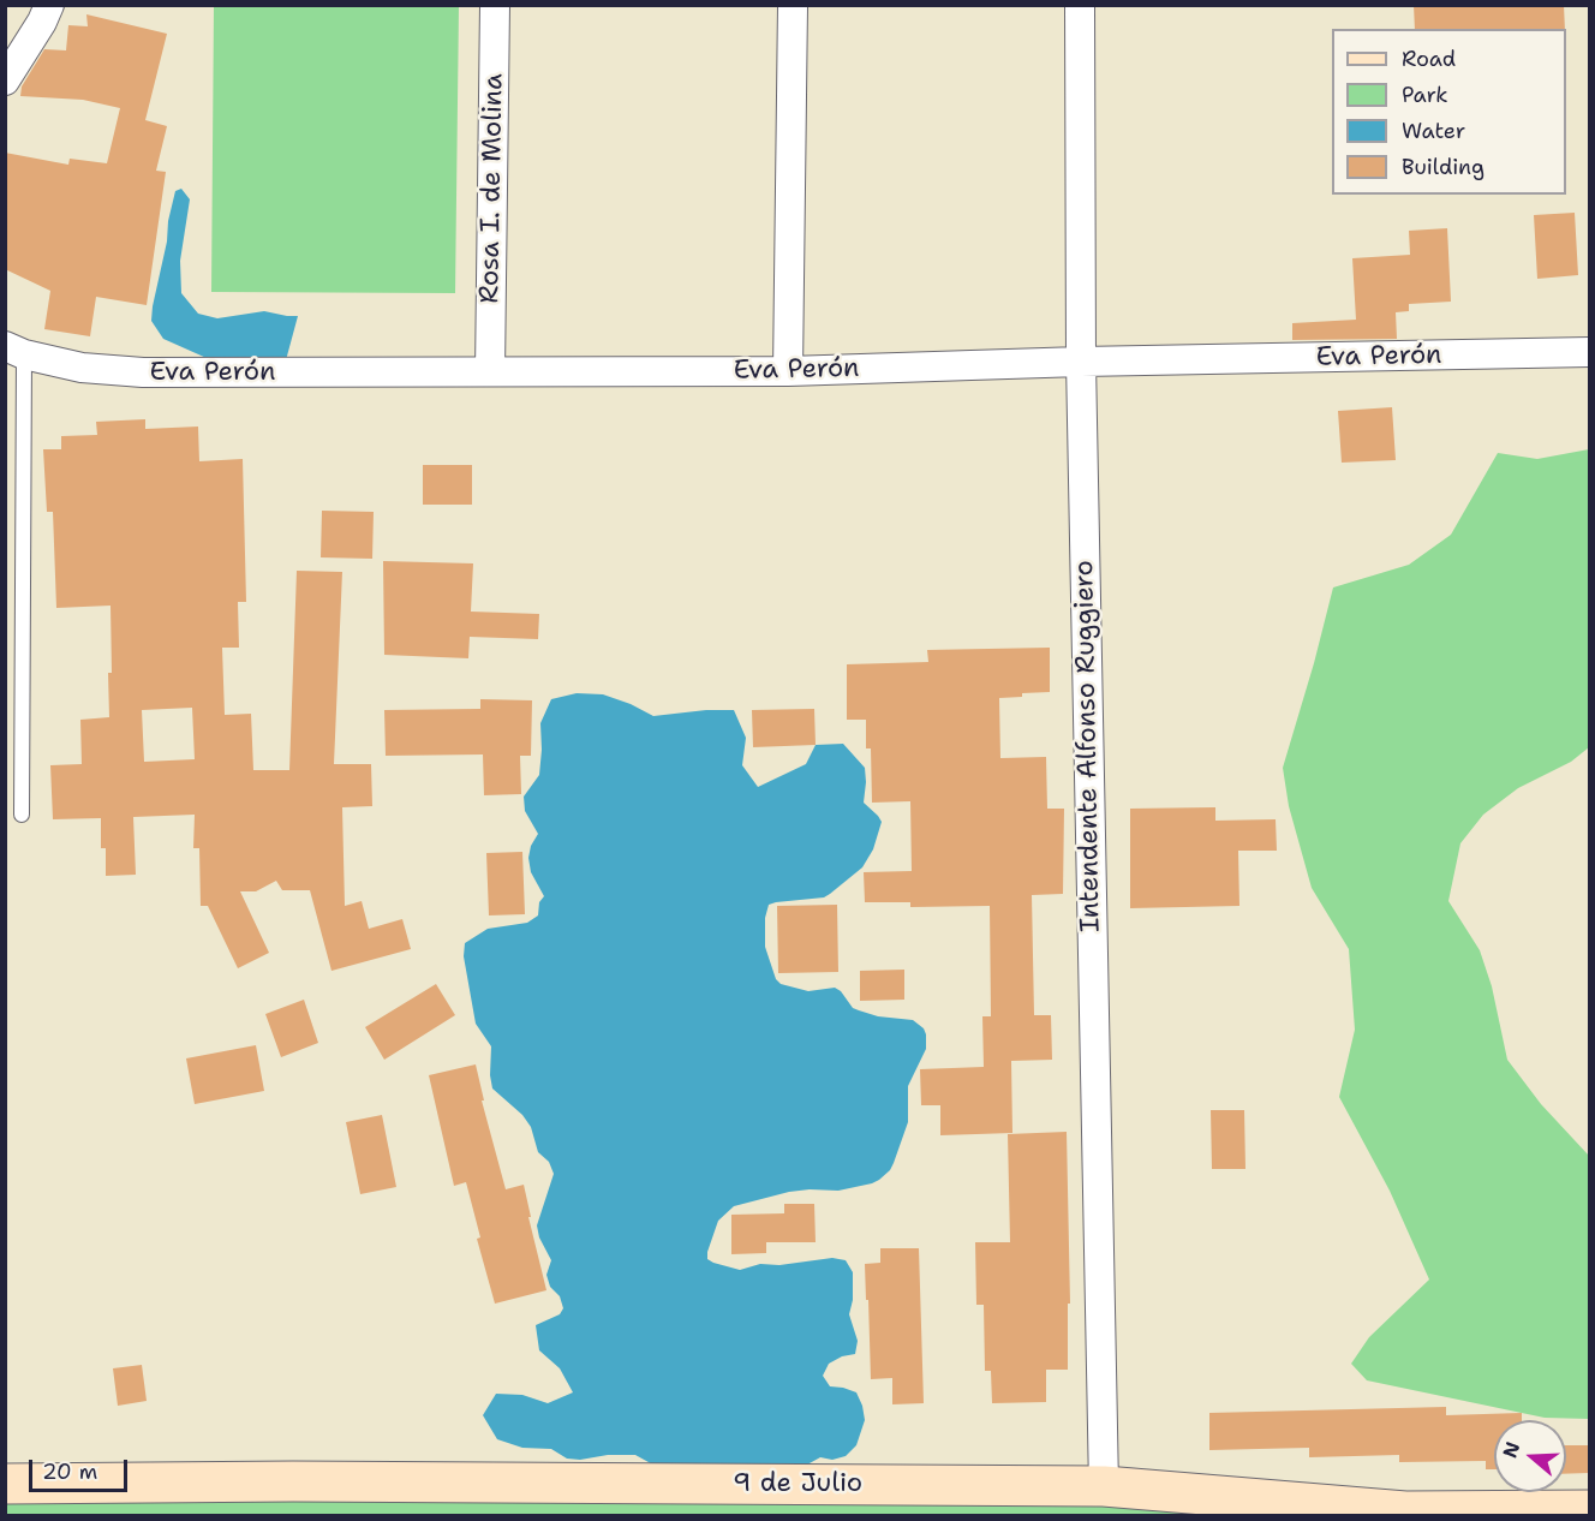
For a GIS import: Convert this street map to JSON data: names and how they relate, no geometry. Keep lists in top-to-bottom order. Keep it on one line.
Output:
{"streets":{"main road":["9 de Julio"],"street":["Rosa I. de Molina","Eva Perón","Intendente Alfonso Ruggiero"]},"crossings":[["Rosa I. de Molina","Eva Perón"],["Eva Perón","Intendente Alfonso Ruggiero"],["Intendente Alfonso Ruggiero","9 de Julio"]],"legend":["Road","Park","Water","Building"],"scale_bar":"20 m","north":"left"}
